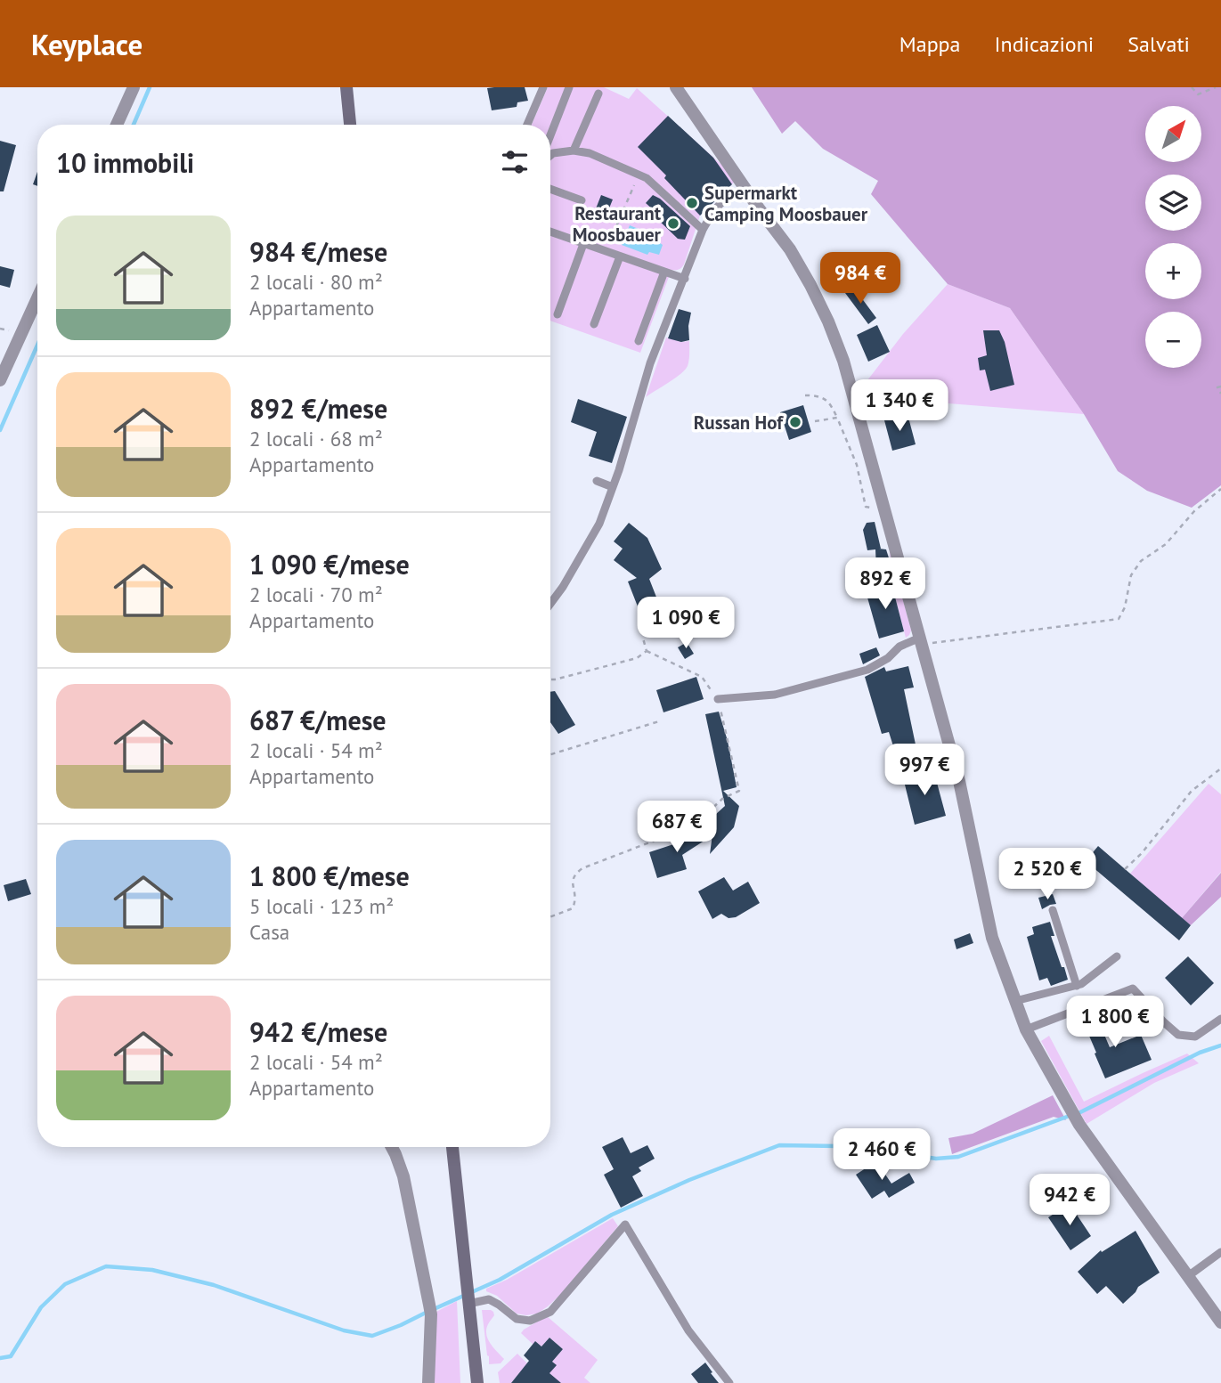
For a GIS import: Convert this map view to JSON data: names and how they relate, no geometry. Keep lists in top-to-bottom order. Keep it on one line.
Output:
{"places":["Supermarkt Camping Moosbauer","Restaurant Moosbauer","Russan Hof"],"north":"top right","page":{"header":"Keyplace","nav":["Mappa","Indicazioni","Salvati"],"map_buttons":["+","−"],"heading":"10 immobili","list":[{"name":"984 €/mese","note":"2 locali · 80 m² · Appartamento"},{"name":"892 €/mese","note":"2 locali · 68 m² · Appartamento"},{"name":"1 090 €/mese","note":"2 locali · 70 m² · Appartamento"},{"name":"687 €/mese","note":"2 locali · 54 m² · Appartamento"},{"name":"1 800 €/mese","note":"5 locali · 123 m² · Casa"},{"name":"942 €/mese","note":"2 locali · 54 m² · Appartamento"}],"price":["984 €","1 340 €","892 €","1 090 €","997 €","687 €","2 520 €","1 800 €","2 460 €","942 €"]}}
